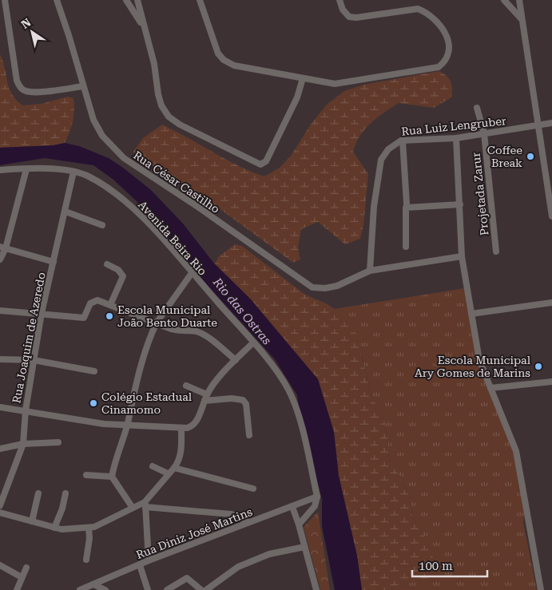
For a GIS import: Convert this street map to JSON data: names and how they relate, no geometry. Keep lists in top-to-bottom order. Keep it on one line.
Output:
{"streets":{"street":["Rua Luiz Lengruber","Rua César Castilho","Projetada Zarur","Avenida Beira Rio","Rua Joaquim de Azeredo","Rua Diniz José Martins"]},"crossings":[["Rua Luiz Lengruber","Rua César Castilho"],["Rua Luiz Lengruber","Projetada Zarur"],["Avenida Beira Rio","Rua Joaquim de Azeredo"],["Avenida Beira Rio","Rua Diniz José Martins"]],"water":["Rio das Ostras"],"places":["Coffee Break","Escola Municipal João Bento Duarte","Escola Municipal Ary Gomes de Marins","Colégio Estadual Cinamomo"],"scale_bar":"100 m","north":"top left"}
